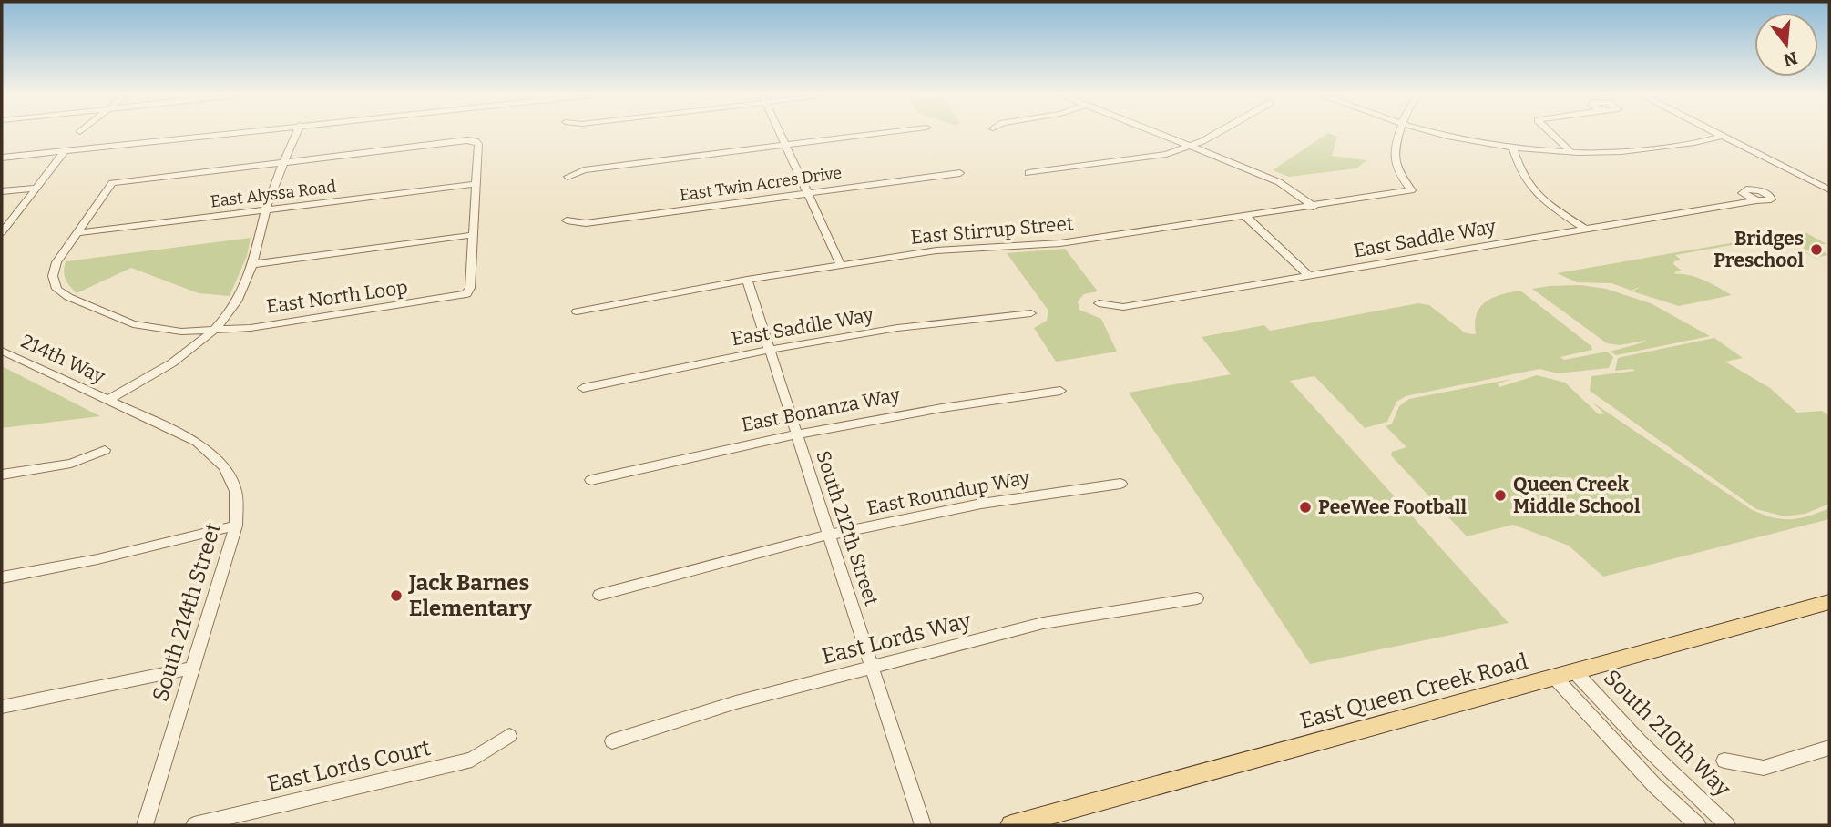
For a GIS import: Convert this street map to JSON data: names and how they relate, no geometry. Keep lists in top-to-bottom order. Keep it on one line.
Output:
{"streets":{"main road":["East Queen Creek Road"],"street":["East Twin Acres Drive","East Alyssa Road","East Stirrup Street","East Saddle Way","East North Loop","214th Way","East Bonanza Way","East Roundup Way","South 212th Street","South 214th Street","East Lords Way","South 210th Way","East Lords Court"]},"crossings":[["East Alyssa Road","East North Loop"],["East Stirrup Street","South 212th Street"],["East Saddle Way","South 212th Street"],["214th Way","South 214th Street"],["East Bonanza Way","South 212th Street"],["East Roundup Way","South 212th Street"],["South 212th Street","East Lords Way"],["East Queen Creek Road","South 210th Way"]],"places":["Bridges Preschool","Queen Creek Middle School","PeeWee Football","Jack Barnes Elementary"],"north":"bottom"}
